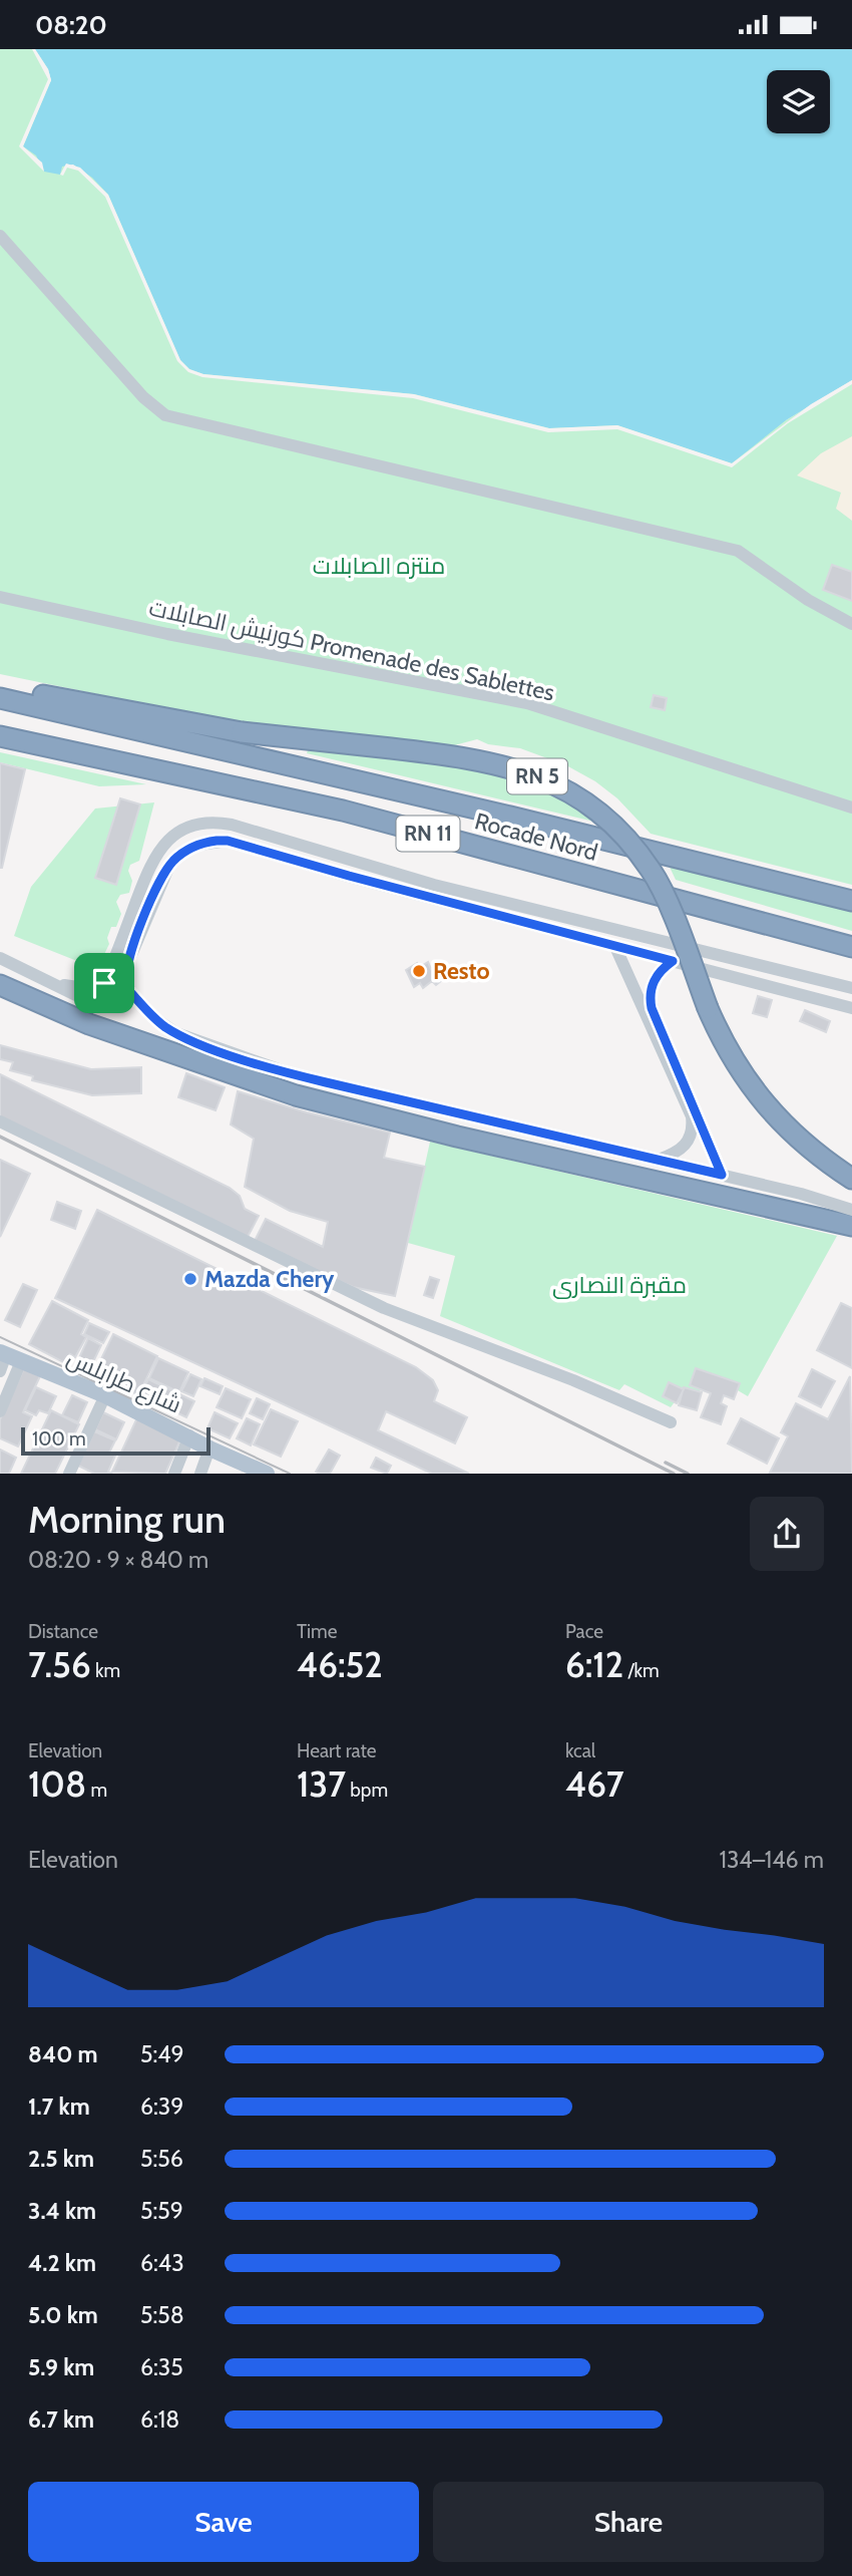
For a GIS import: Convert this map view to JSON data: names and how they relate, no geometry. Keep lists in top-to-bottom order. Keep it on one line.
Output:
{"streets":{"highway":["RN 5","RN 11","Rocade Nord"],"main road":["شارع طرابلس"],"street":["كورنيش الصابلات Promenade des Sablettes"]},"parks":["منتزه الصابلات","مقبرة النصارى"],"places":["Resto","Mazda Chery"],"scale_bar":"100 m","page":{"status":"08:20","scale":"100 m","heading":["Morning run","08:20 · 9 × 840 m"],"stats":[["Distance","7.56 km"],["Time","46:52"],["Pace","6:12 /km"],["Elevation","108 m"],["Heart rate","137 bpm"],["kcal","467"]],"chart":["Elevation","134–146 m"],"list":[{"name":"840 m","note":"5:49"},{"name":"1.7 km","note":"6:39"},{"name":"2.5 km","note":"5:56"},{"name":"3.4 km","note":"5:59"},{"name":"4.2 km","note":"6:43"},{"name":"5.0 km","note":"5:58"},{"name":"5.9 km","note":"6:35"},{"name":"6.7 km","note":"6:18"}],"buttons":["Save","Share"]}}
